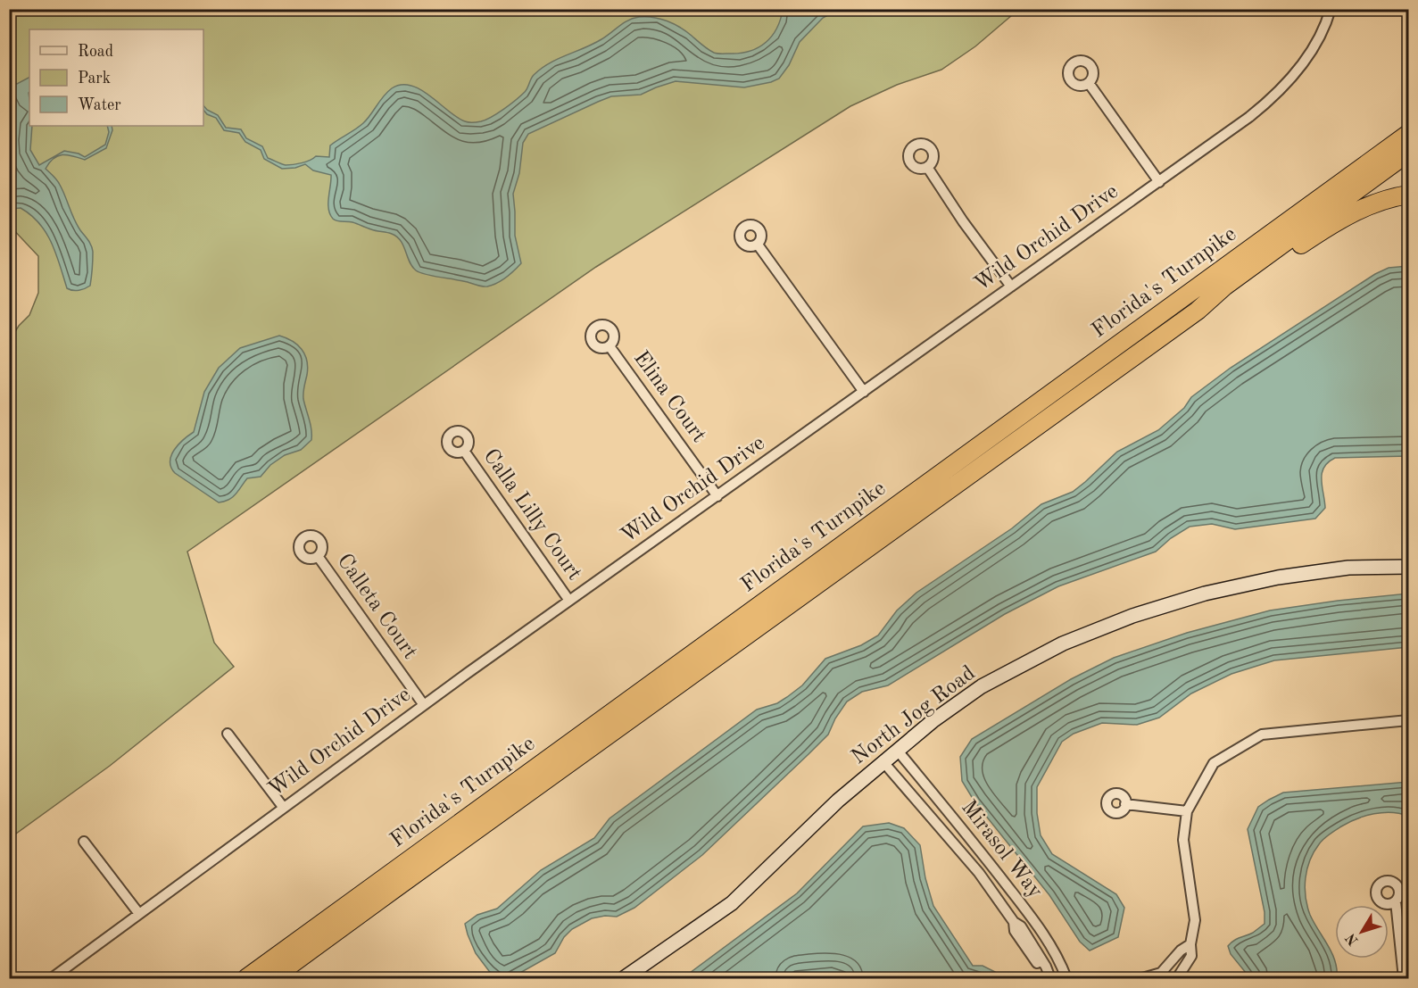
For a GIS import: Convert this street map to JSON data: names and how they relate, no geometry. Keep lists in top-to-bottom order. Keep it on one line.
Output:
{"streets":{"highway":["Florida's Turnpike"],"street":["Wild Orchid Drive","Elina Court","Calla Lilly Court","Calleta Court","North Jog Road","Mirasol Way"]},"crossings":[["Wild Orchid Drive","Elina Court"],["Wild Orchid Drive","Calla Lilly Court"],["Wild Orchid Drive","Calleta Court"],["North Jog Road","Mirasol Way"]],"legend":["Road","Park","Water"],"north":"bottom left"}
